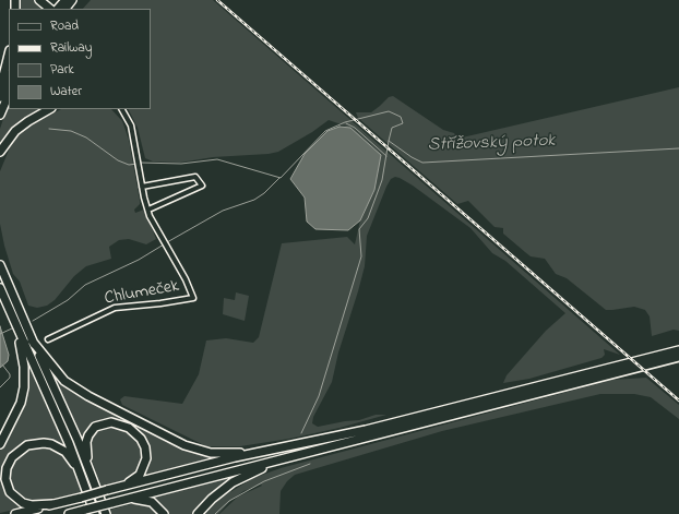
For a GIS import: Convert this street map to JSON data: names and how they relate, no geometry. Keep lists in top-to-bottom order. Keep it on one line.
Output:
{"streets":{"street":["Chlumeček"]},"water":["Střížovský potok"],"legend":["Road","Railway","Park","Water"]}
